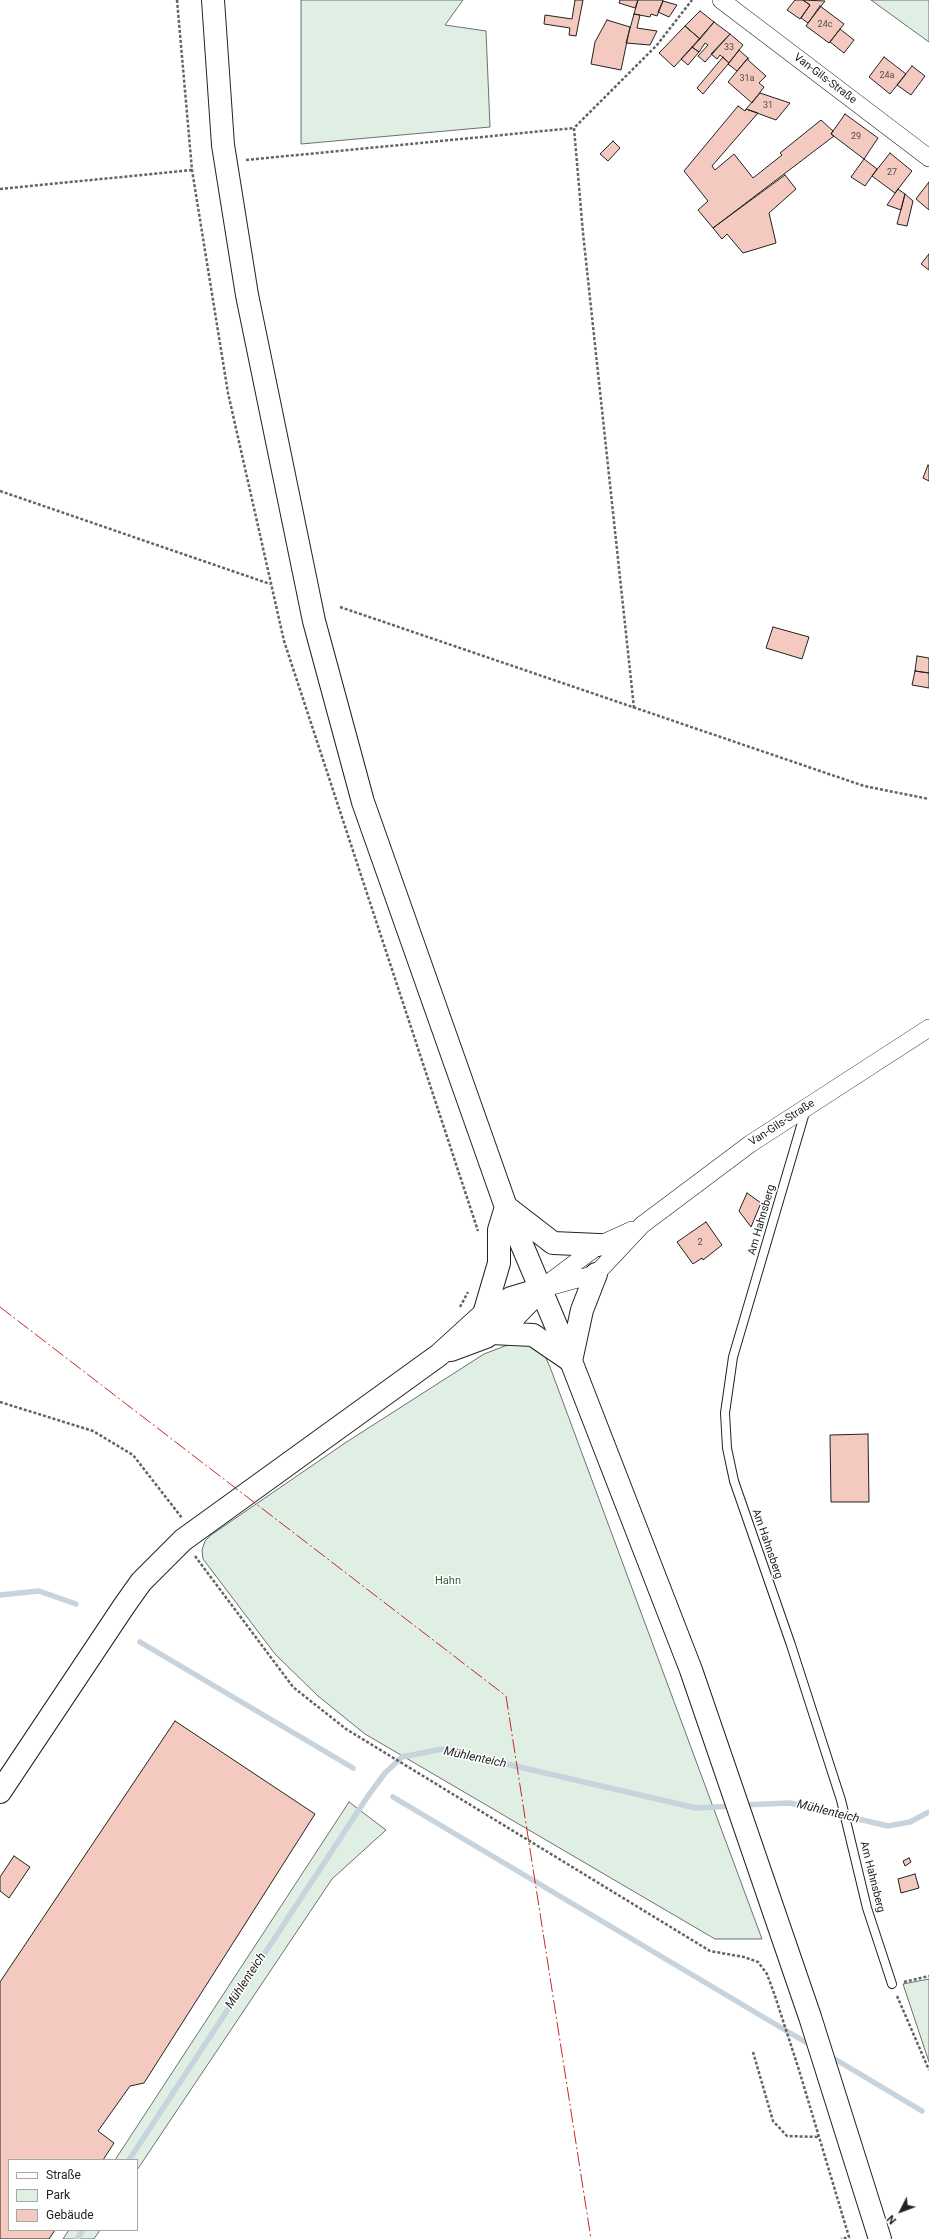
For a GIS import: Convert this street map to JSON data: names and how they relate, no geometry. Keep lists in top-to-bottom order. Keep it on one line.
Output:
{"streets":{"street":["Van-Gils-Straße"],"lane":["Am Hahnsberg"]},"crossings":[["Van-Gils-Straße","Am Hahnsberg"]],"water":["Mühlenteich"],"parks":["Hahn"],"house_numbers":["24c","33","24a","31a","31","29","27","2"],"legend":["Straße","Park","Gebäude"],"north":"bottom left"}
